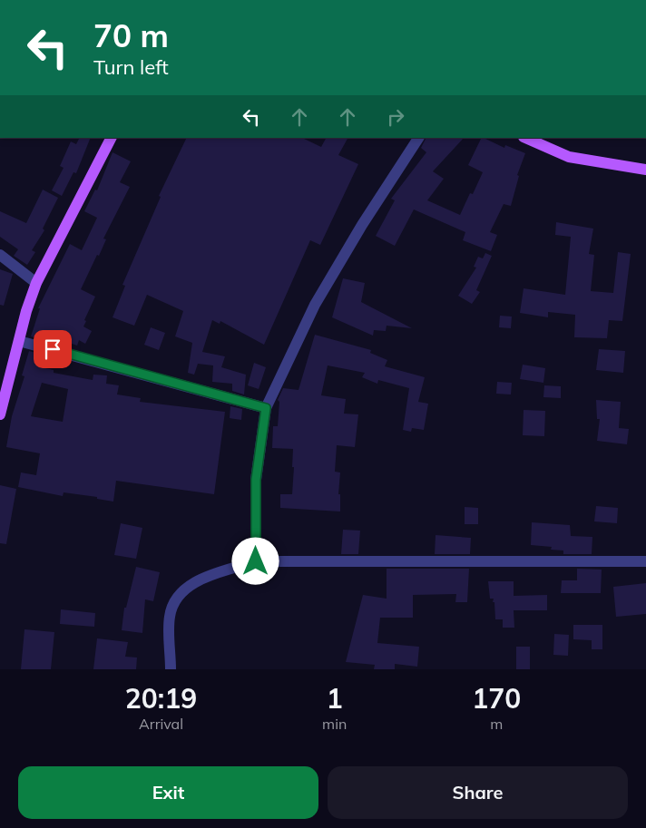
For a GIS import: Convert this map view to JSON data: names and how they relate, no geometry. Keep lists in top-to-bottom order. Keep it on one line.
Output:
{"page":{"turn":["70 m","Turn left"],"eta":["20:19","Arrival","1","min","170","m"],"buttons":["Exit","Share"]}}
